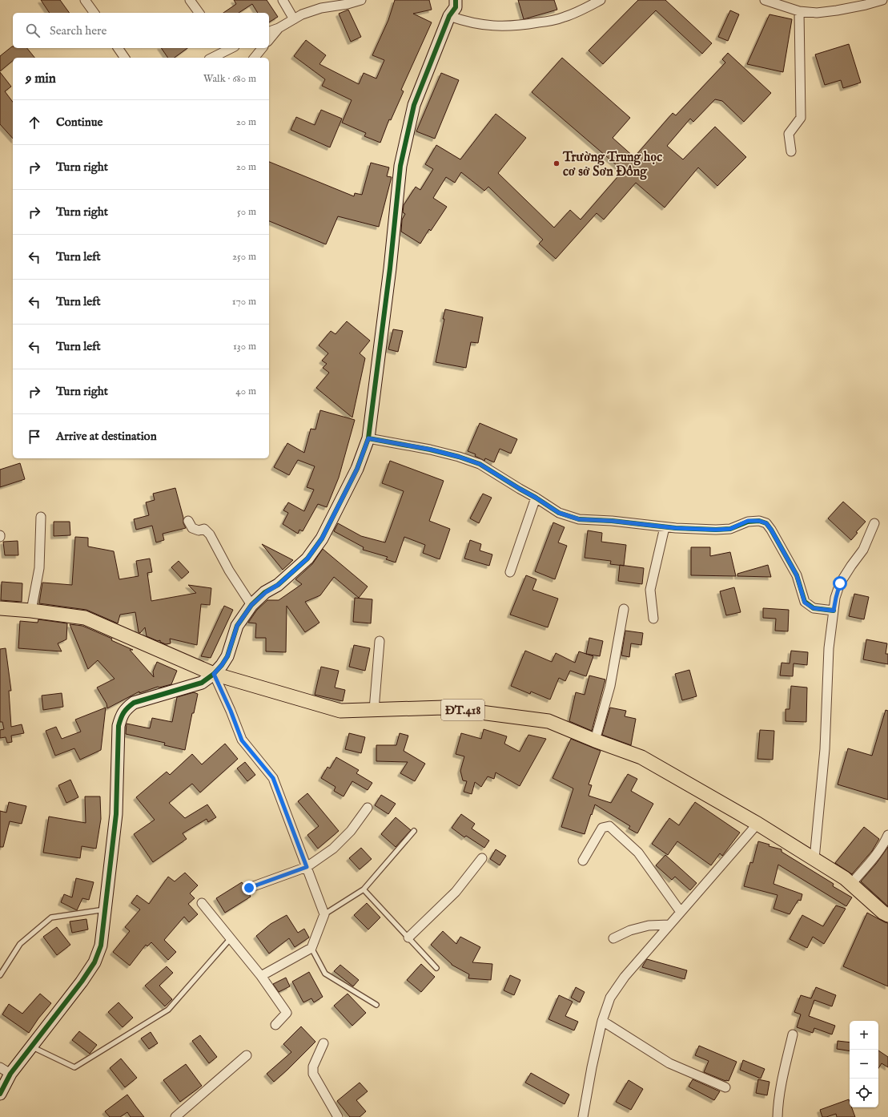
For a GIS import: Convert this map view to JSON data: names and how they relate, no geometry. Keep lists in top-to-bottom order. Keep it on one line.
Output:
{"streets":{"main road":["ĐT.418"]},"places":["Trường Trung học cơ sở Sơn Đông"],"page":{"search":"Search here","heading":["9 min","Walk · 680 m"],"list":[["Continue","20 m"],["Turn right","20 m"],["Turn right","50 m"],["Turn left","250 m"],["Turn left","170 m"],["Turn left","130 m"],["Turn right","40 m"],"Arrive at destination"],"map_buttons":["+","−"]}}
